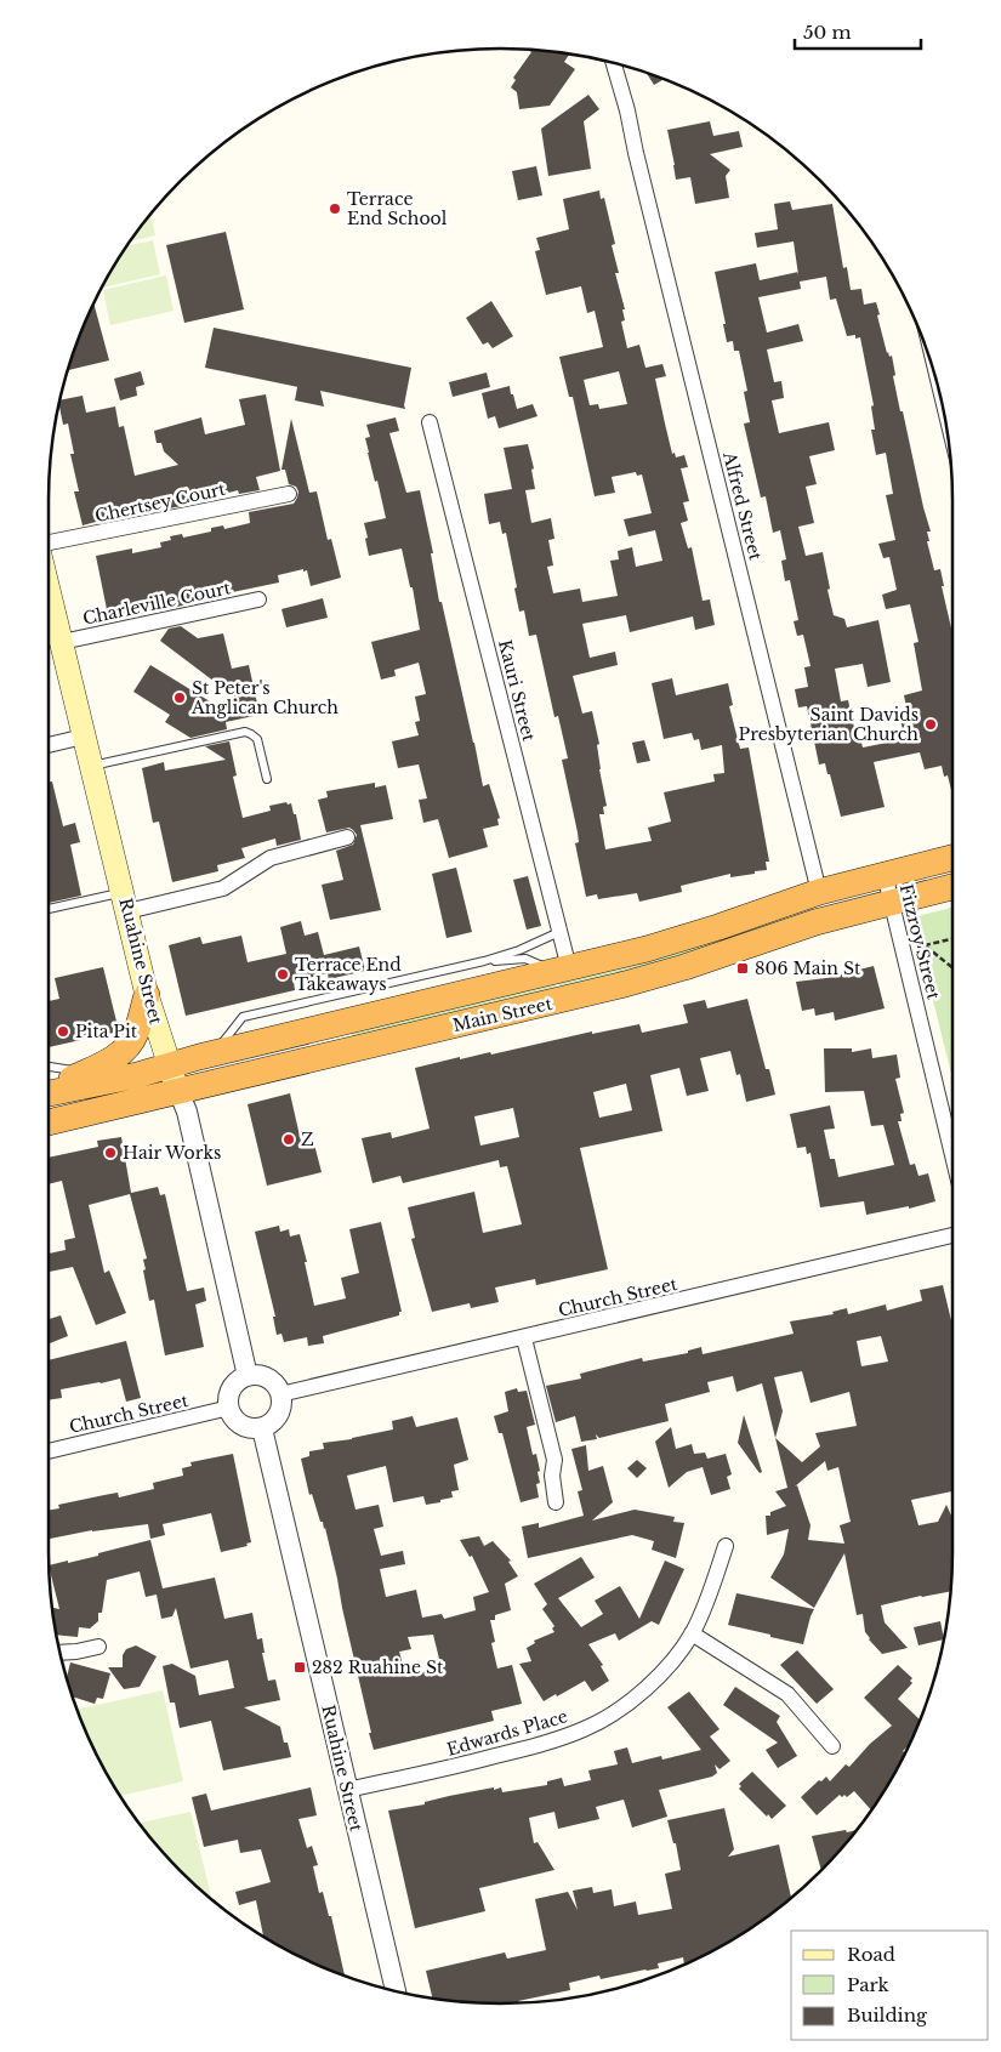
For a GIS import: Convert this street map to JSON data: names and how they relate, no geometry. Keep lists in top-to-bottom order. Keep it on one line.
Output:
{"streets":{"highway":["Main Street"],"main road":["Ruahine Street"],"street":["Chertsey Court","Alfred Street","Charleville Court","Kauri Street","Fitzroy Street","Church Street","Edwards Place"]},"crossings":[["Alfred Street","Main Street"],["Charleville Court","Ruahine Street"],["Kauri Street","Main Street"],["Fitzroy Street","Main Street"],["Ruahine Street","Main Street"],["Ruahine Street","Church Street"],["Ruahine Street","Edwards Place"]],"places":{"other":["Terrace End School","St Peter's Anglican Church","Saint Davids Presbyterian Church","Terrace End Takeaways","Pita Pit","Z","Hair Works"],"transit":["806 Main St","282 Ruahine St"]},"legend":["Road","Park","Building"],"scale_bar":"50 m"}
